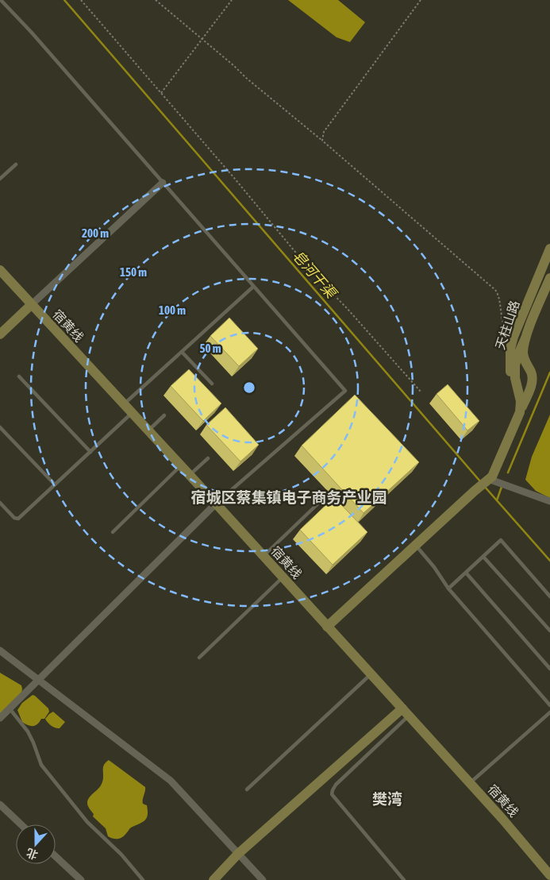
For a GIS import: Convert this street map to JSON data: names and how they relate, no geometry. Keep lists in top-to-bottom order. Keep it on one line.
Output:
{"streets":{"street":["天柱山路","宿黄线"]},"districts":["宿城区蔡集镇电子商务产业园","樊湾"],"water":["皂河干渠"],"north":"bottom","rings":["200 m","150 m","100 m","50 m"]}
